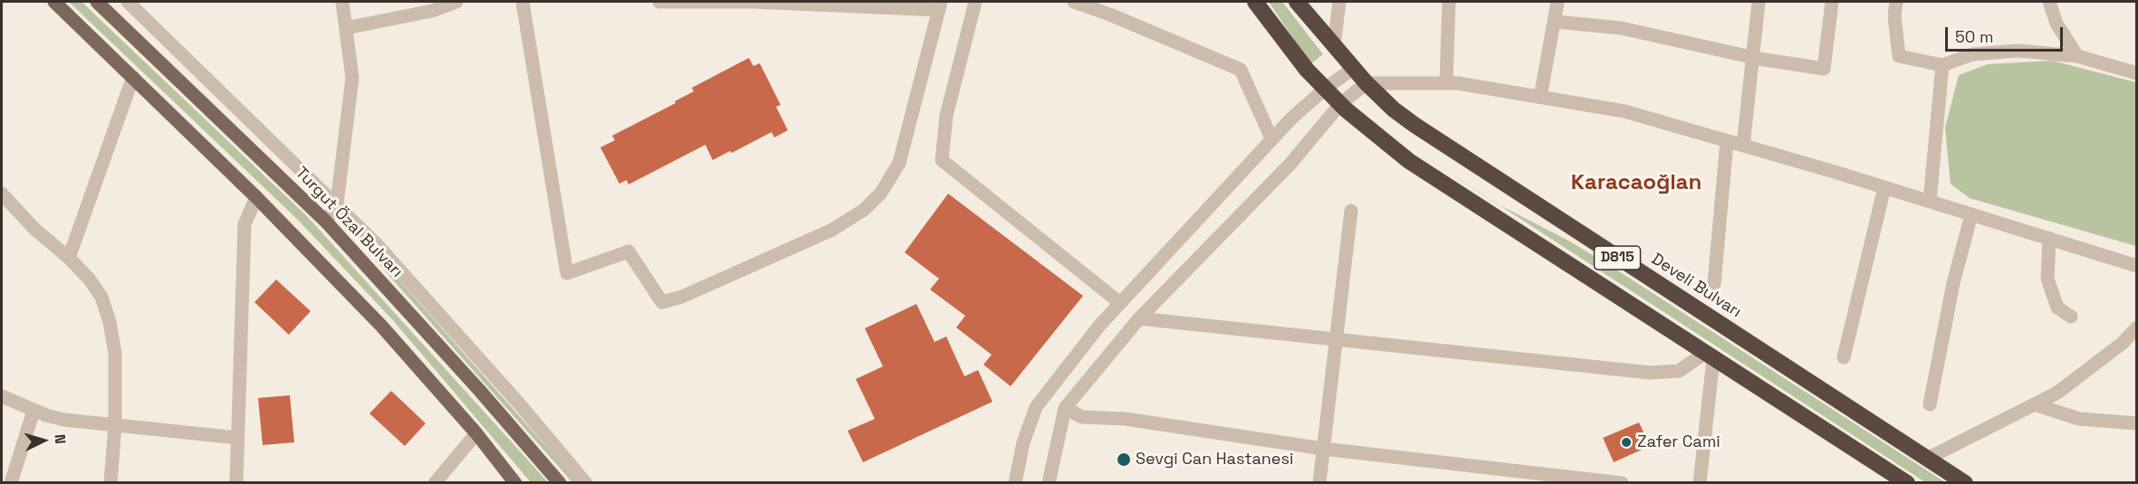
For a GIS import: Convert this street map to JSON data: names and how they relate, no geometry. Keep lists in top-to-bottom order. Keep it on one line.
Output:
{"streets":{"highway":["D815","Develi Bulvarı"],"main road":["Turgut Özal Bulvarı"]},"districts":["Karacaoğlan"],"places":["Zafer Cami","Sevgi Can Hastanesi"],"scale_bar":"50 m","north":"right"}
